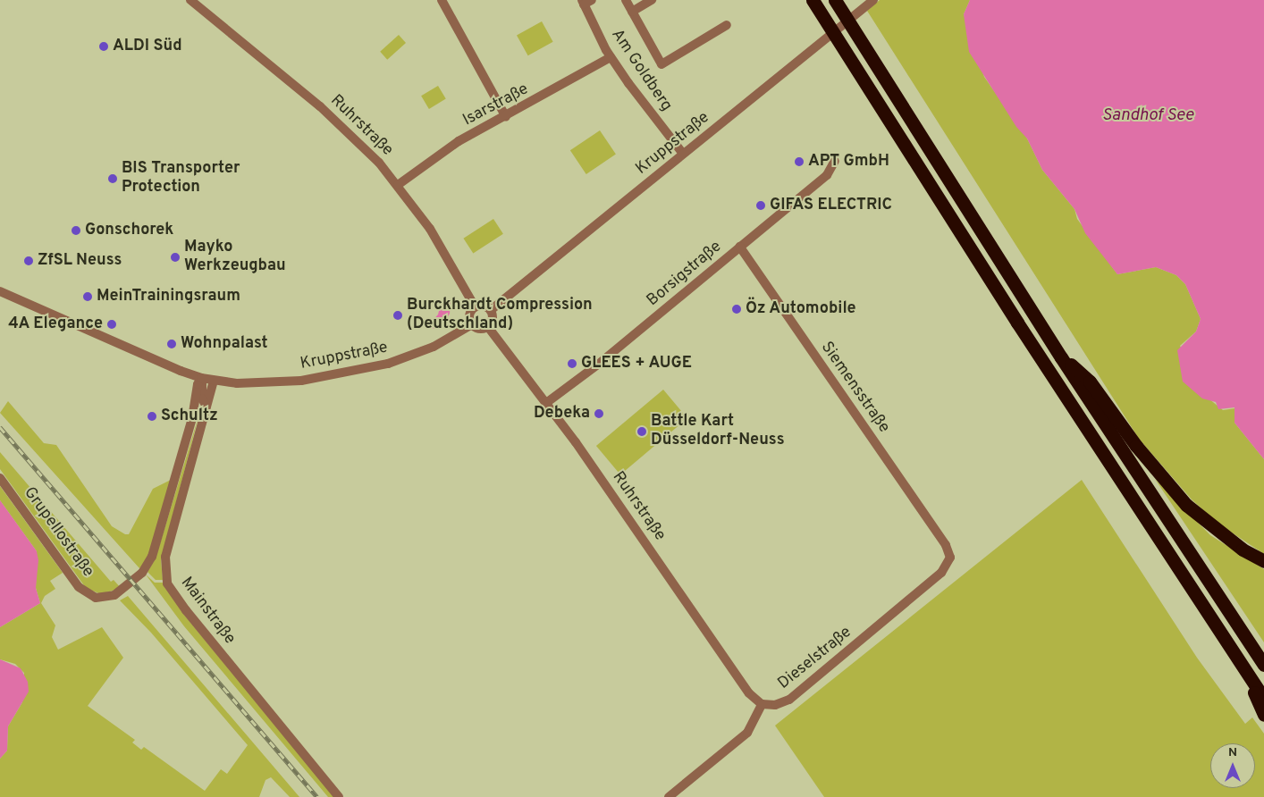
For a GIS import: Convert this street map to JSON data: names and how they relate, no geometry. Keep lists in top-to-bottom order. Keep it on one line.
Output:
{"streets":{"street":["Am Goldberg","Isarstraße","Ruhrstraße","Kruppstraße","Borsigstraße","Siemensstraße","Grupellostraße","Mainstraße","Dieselstraße"]},"crossings":[["Am Goldberg","Isarstraße"],["Am Goldberg","Kruppstraße"],["Isarstraße","Ruhrstraße"],["Ruhrstraße","Kruppstraße"],["Ruhrstraße","Borsigstraße"],["Ruhrstraße","Dieselstraße"],["Kruppstraße","Mainstraße"],["Borsigstraße","Siemensstraße"],["Siemensstraße","Dieselstraße"]],"water":["Sandhof See"],"places":["ALDI Süd","APT GmbH","BIS Transporter Protection","GIFAS ELECTRIC","Gonschorek","Mayko Werkzeugbau","ZfSL Neuss","MeinTrainingsraum","Öz Automobile","Burckhardt Compression (Deutschland)","4A Elegance","Wohnpalast","GLEES + AUGE","Debeka","Schultz","Battle Kart Düsseldorf-Neuss"],"north":"top"}
